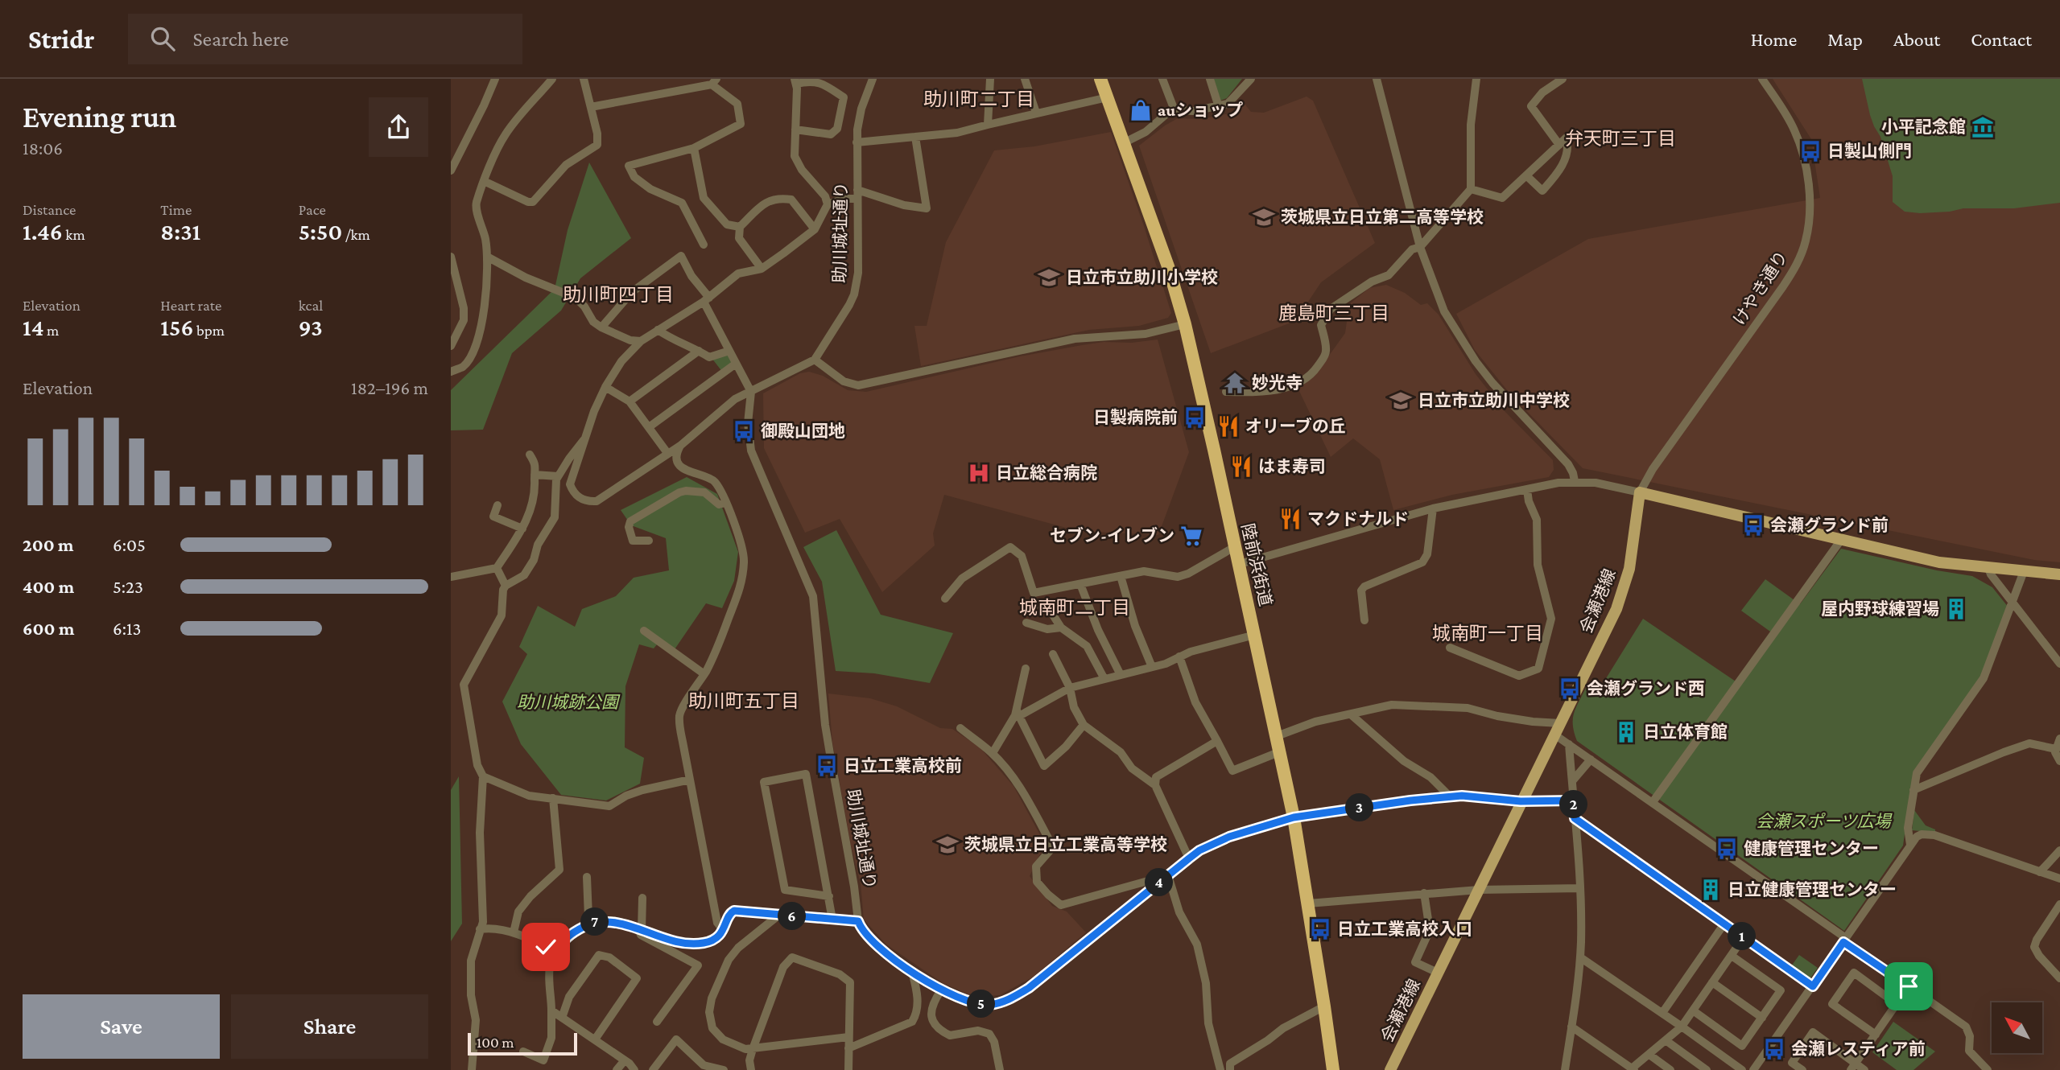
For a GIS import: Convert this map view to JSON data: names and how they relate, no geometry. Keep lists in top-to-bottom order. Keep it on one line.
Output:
{"streets":{"highway":["陸前浜街道"],"main road":["会瀬港線"],"street":["助川城址通り","けやき通り"]},"crossings":[["けやき通り","会瀬港線"]],"districts":["助川町二丁目","弁天町三丁目","助川町四丁目","鹿島町三丁目","城南町二丁目","城南町一丁目","助川町五丁目"],"parks":["助川城跡公園","会瀬スポーツ広場"],"places":{"shop":["auショップ"],"museum":["小平記念館"],"bus stop":["日製山側門","日製病院前","御殿山団地","会瀬グランド前","会瀬グランド西","日立工業高校前","健康管理センター","日立工業高校入口","会瀬レスティア前"],"school or university":["茨城県立日立第二高等学校","日立市立助川小学校","日立市立助川中学校","茨城県立日立工業高等学校"],"temple":["妙光寺"],"restaurant":["オリーブの丘","はま寿司","マクドナルド"],"hospital":["日立総合病院"],"supermarket":["セブン-イレブン"],"building":["屋内野球練習場","日立体育館","日立健康管理センター"]},"scale_bar":"100 m","north":"top left","page":{"header":"Stridr","search":"Search here","nav":["Home","Map","About","Contact"],"heading":["Evening run","18:06"],"stats":[["Distance","1.46 km"],["Time","8:31"],["Pace","5:50 /km"],["Elevation","14 m"],["Heart rate","156 bpm"],["kcal","93"]],"chart":["Elevation","182–196 m"],"list":[{"name":"200 m","note":"6:05"},{"name":"400 m","note":"5:23"},{"name":"600 m","note":"6:13"}],"pins":["2","3","4","6","7","1","5"],"buttons":["Save","Share"],"scale":"100 m"}}
